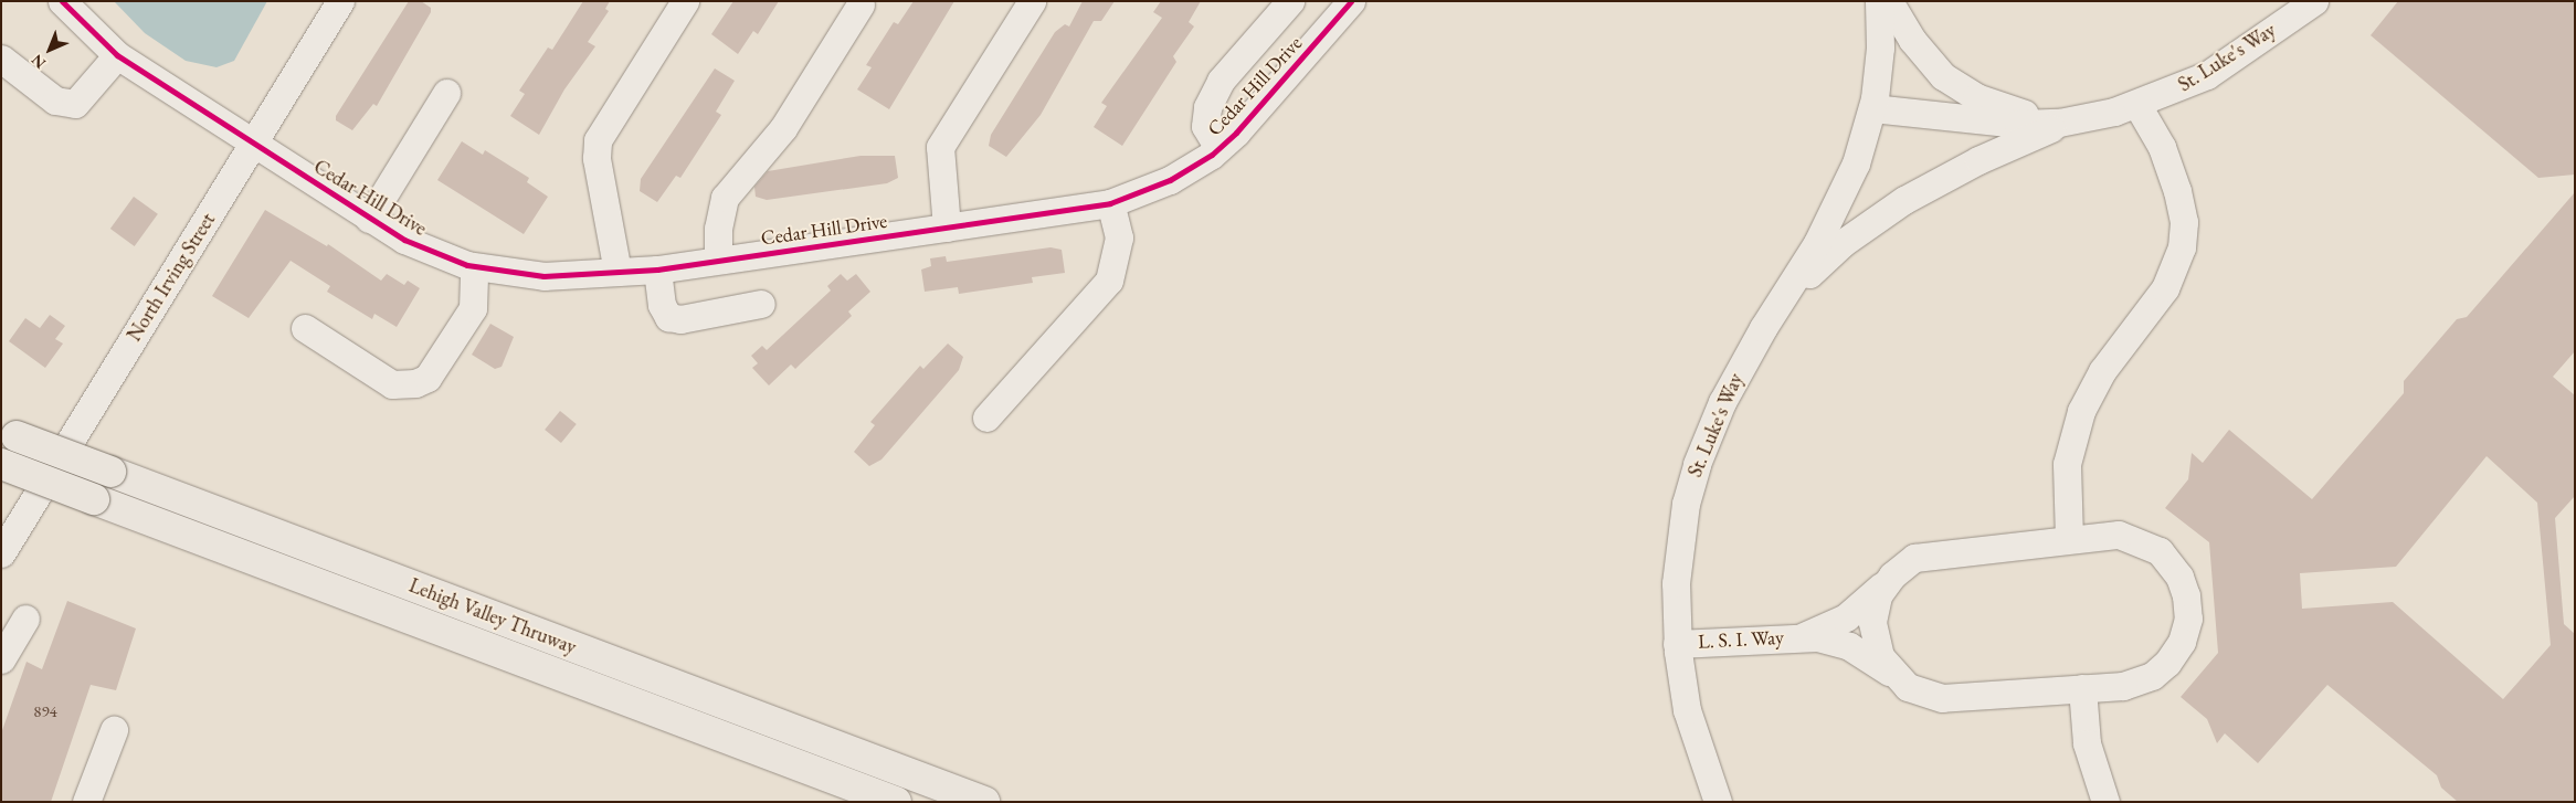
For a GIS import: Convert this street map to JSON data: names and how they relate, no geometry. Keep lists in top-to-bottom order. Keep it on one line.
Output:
{"streets":{"highway":["Lehigh Valley Thruway"],"street":["St. Luke's Way","Cedar Hill Drive","North Irving Street","L. S. I. Way"]},"crossings":[["St. Luke's Way","L. S. I. Way"],["Cedar Hill Drive","North Irving Street"]],"house_numbers":["894"],"north":"bottom left"}
